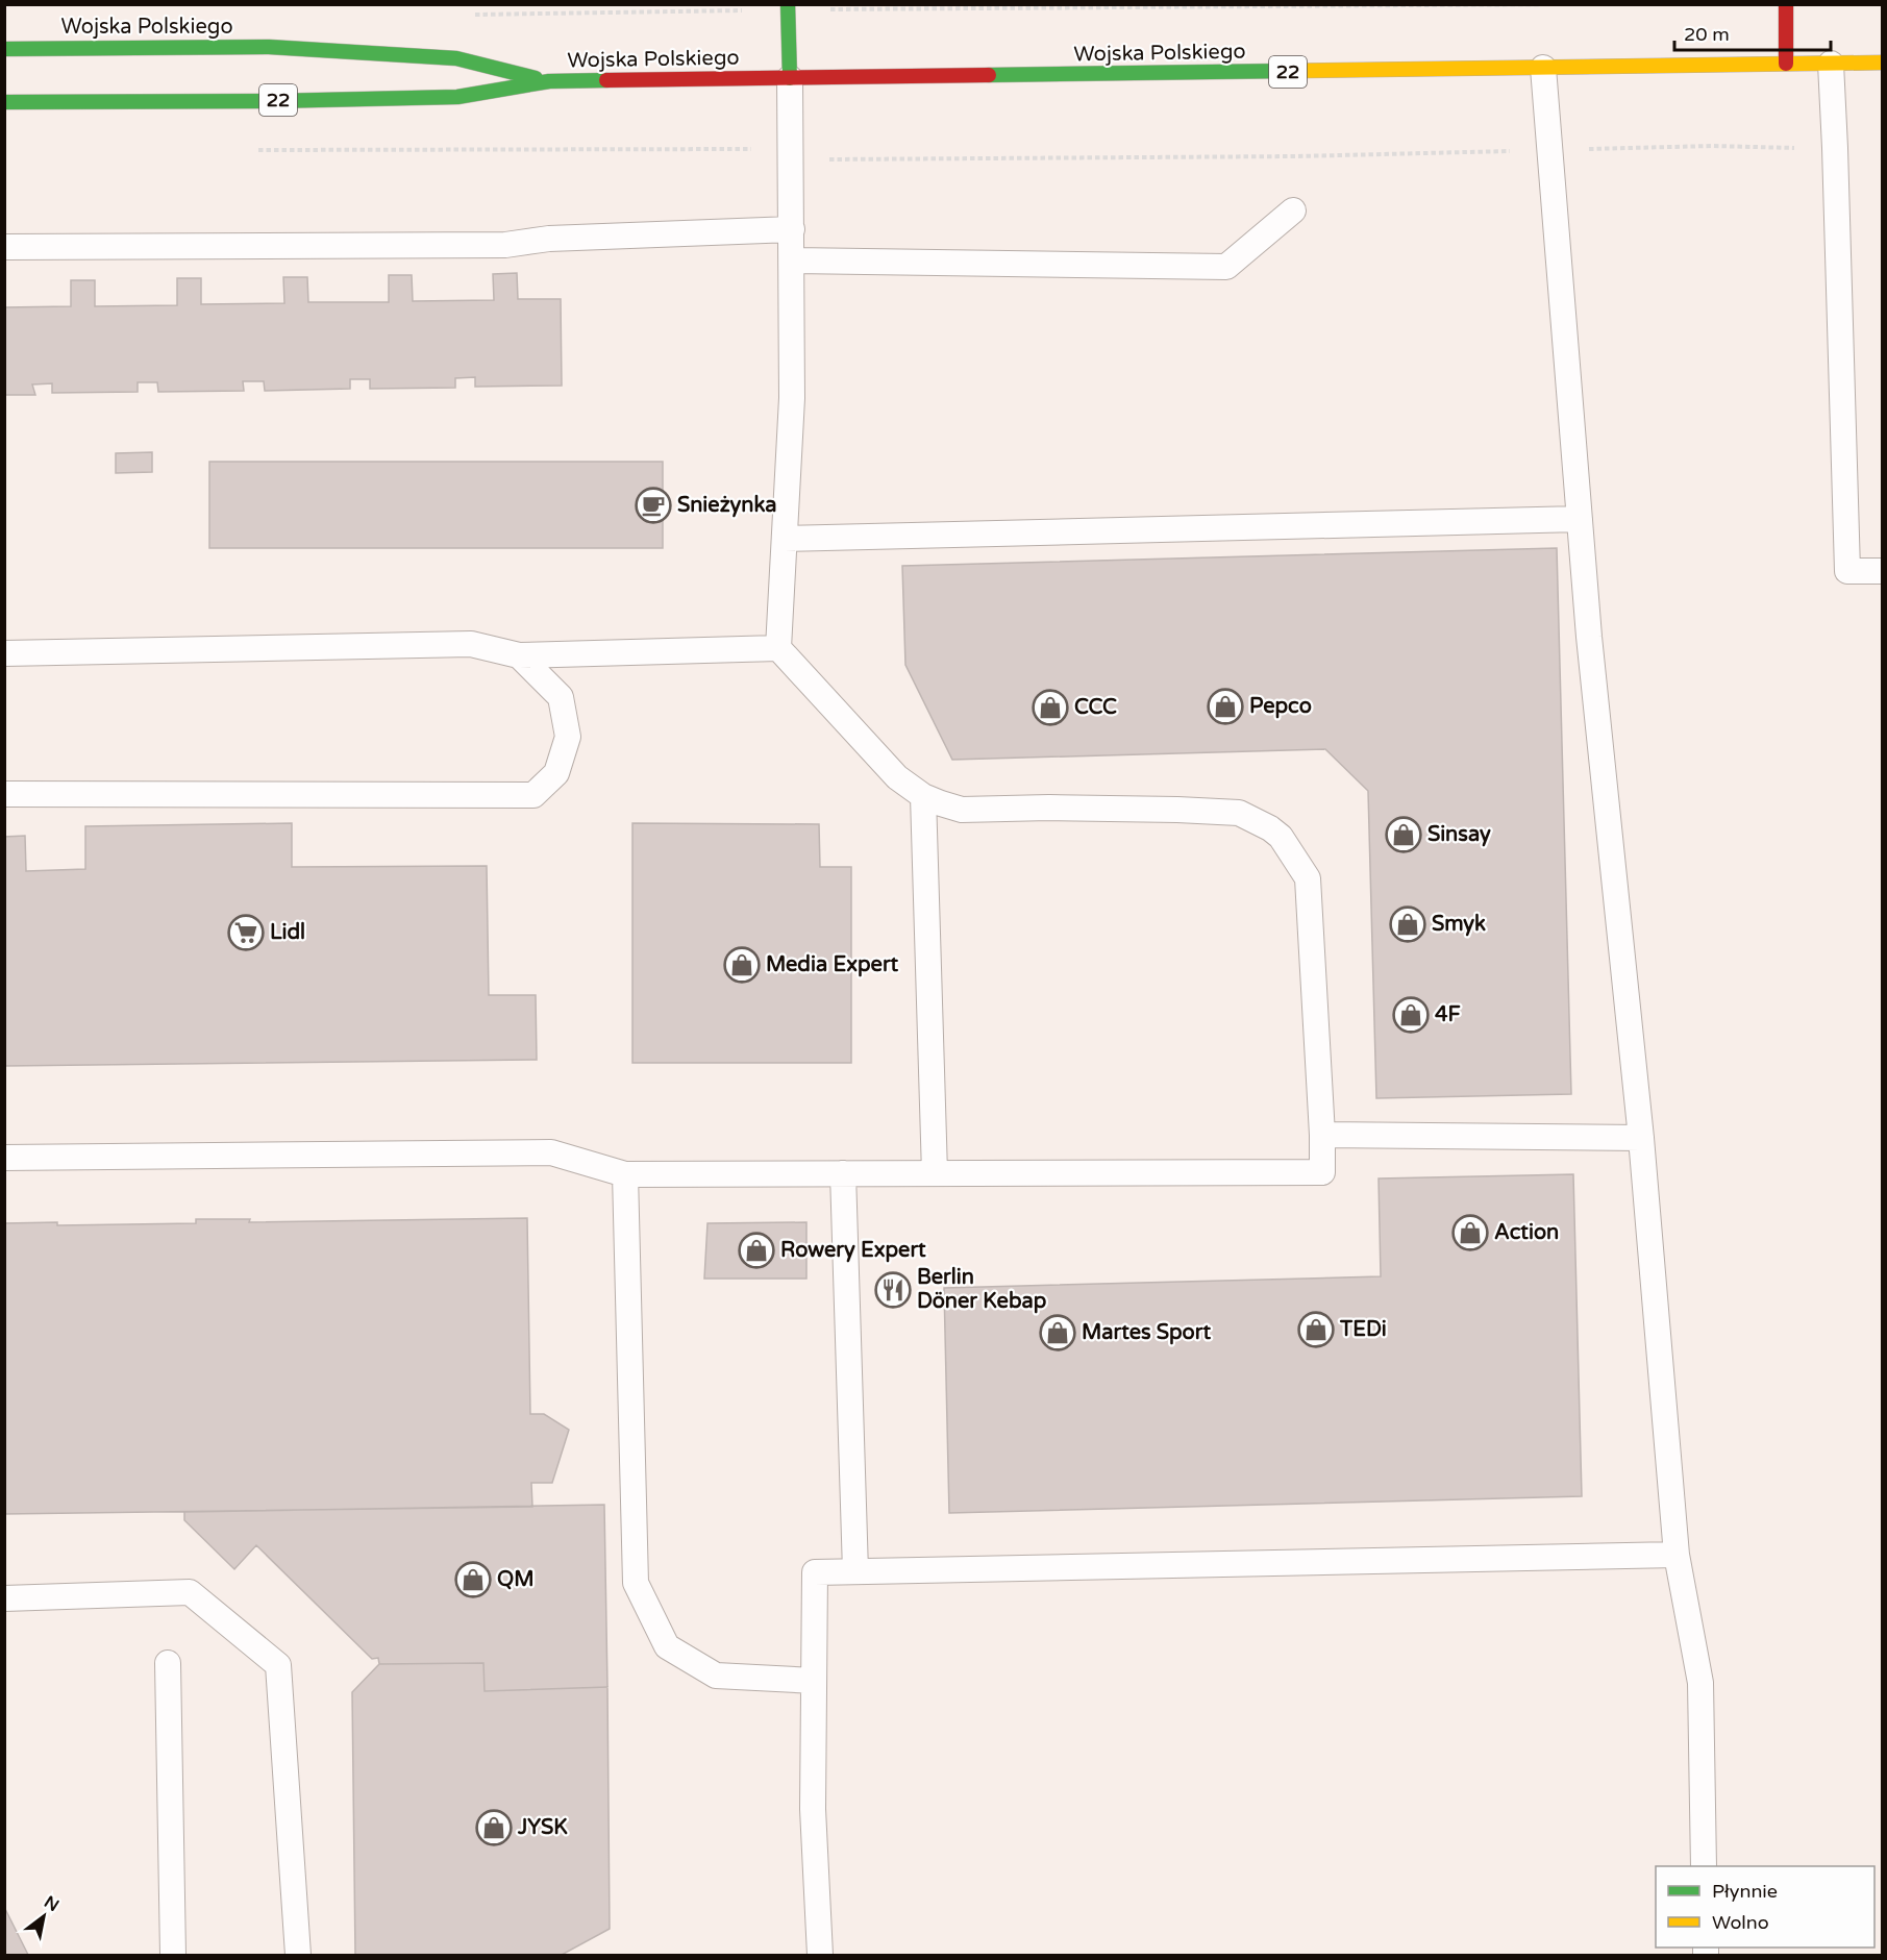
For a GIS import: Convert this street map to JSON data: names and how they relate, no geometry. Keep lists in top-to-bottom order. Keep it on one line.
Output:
{"streets":{"main road":["Wojska Polskiego","22"]},"places":{"cafe":["Snieżynka"],"shop":["Pepco","CCC","Sinsay","Smyk","Media Expert","4F","Action","Rowery Expert","TEDi","Martes Sport","QM","JYSK"],"supermarket":["Lidl"],"restaurant":["Berlin Döner Kebap"]},"legend":["Płynnie","Wolno"],"scale_bar":"20 m","north":"top right"}
